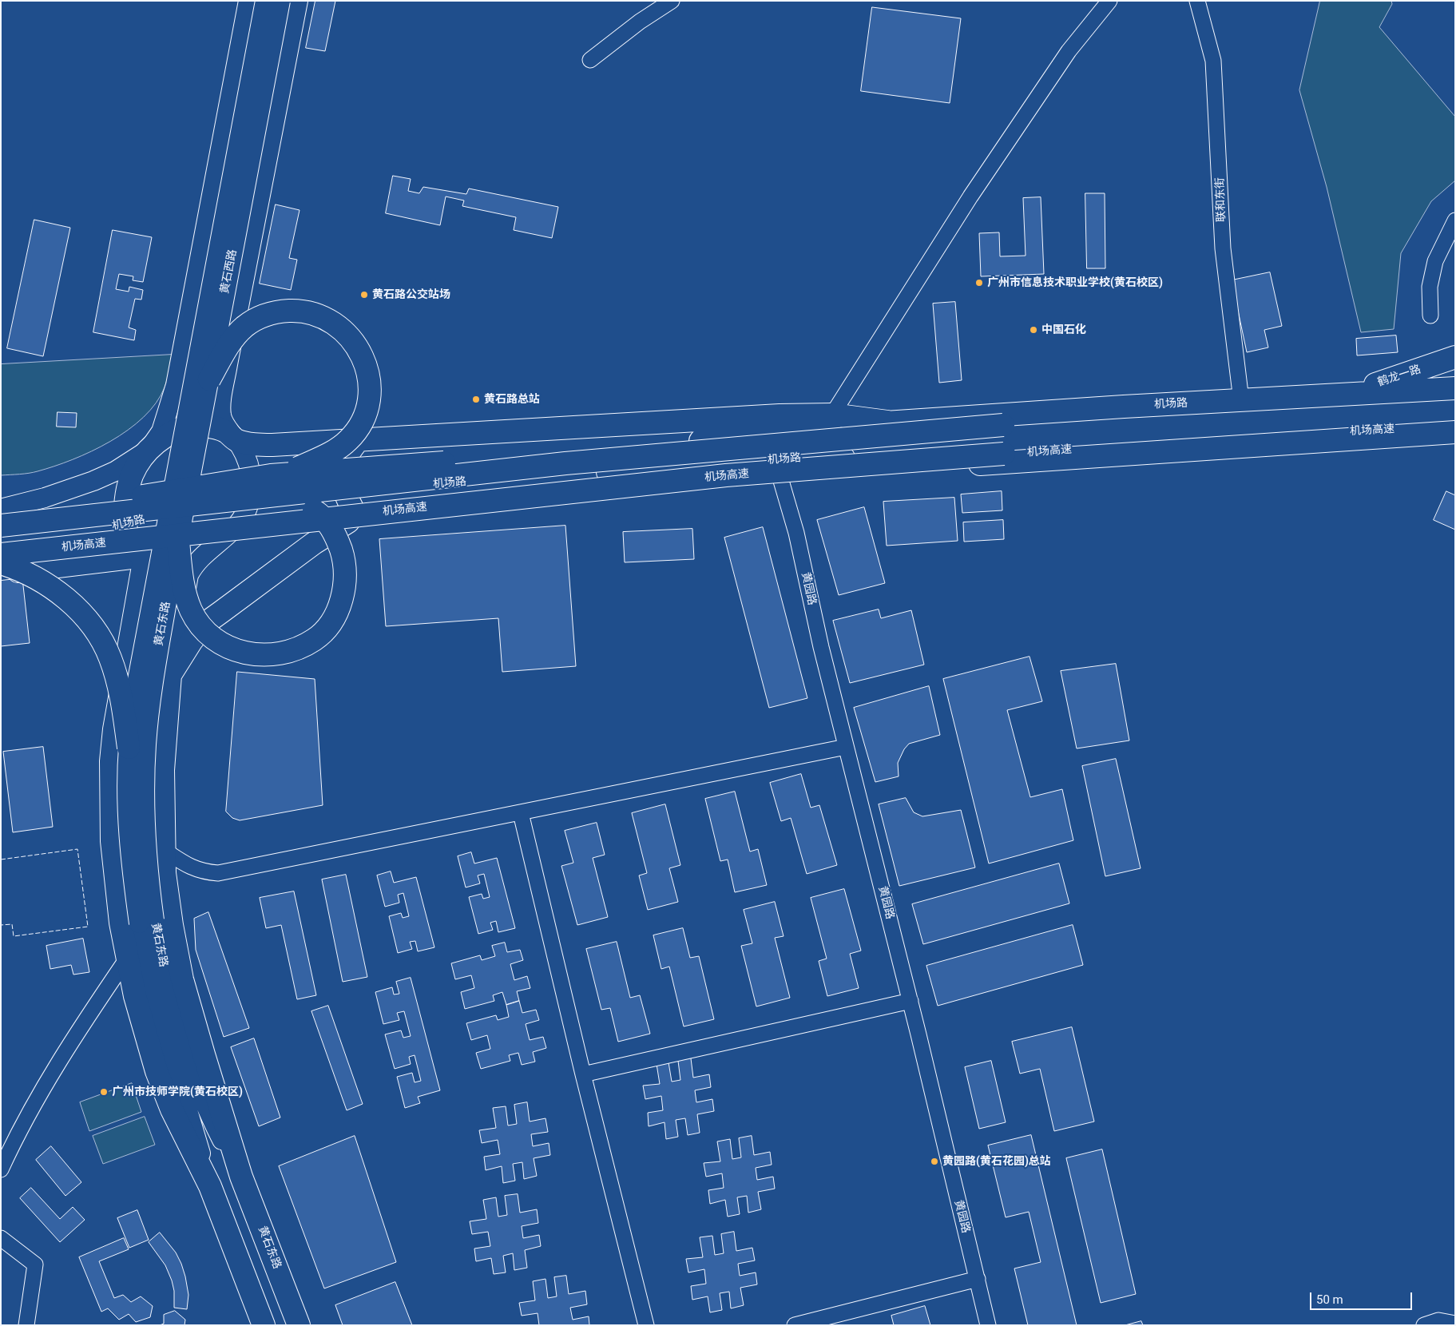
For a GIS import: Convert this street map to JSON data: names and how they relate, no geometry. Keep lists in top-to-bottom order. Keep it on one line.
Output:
{"streets":{"highway":["鹤龙一路","机场路","机场高速","黄石东路"],"main road":["黄石西路"],"street":["联和东街","黄园路"]},"crossings":[["联和东街","机场路"],["黄石西路","黄石东路"],["鹤龙一路","机场路"],["机场路","黄园路"]],"places":["广州市信息技术职业学校(黄石校区)","黄石路公交站场","中国石化","黄石路总站","广州市技师学院(黄石校区)","黄园路(黄石花园)总站"],"scale_bar":"50 m"}
